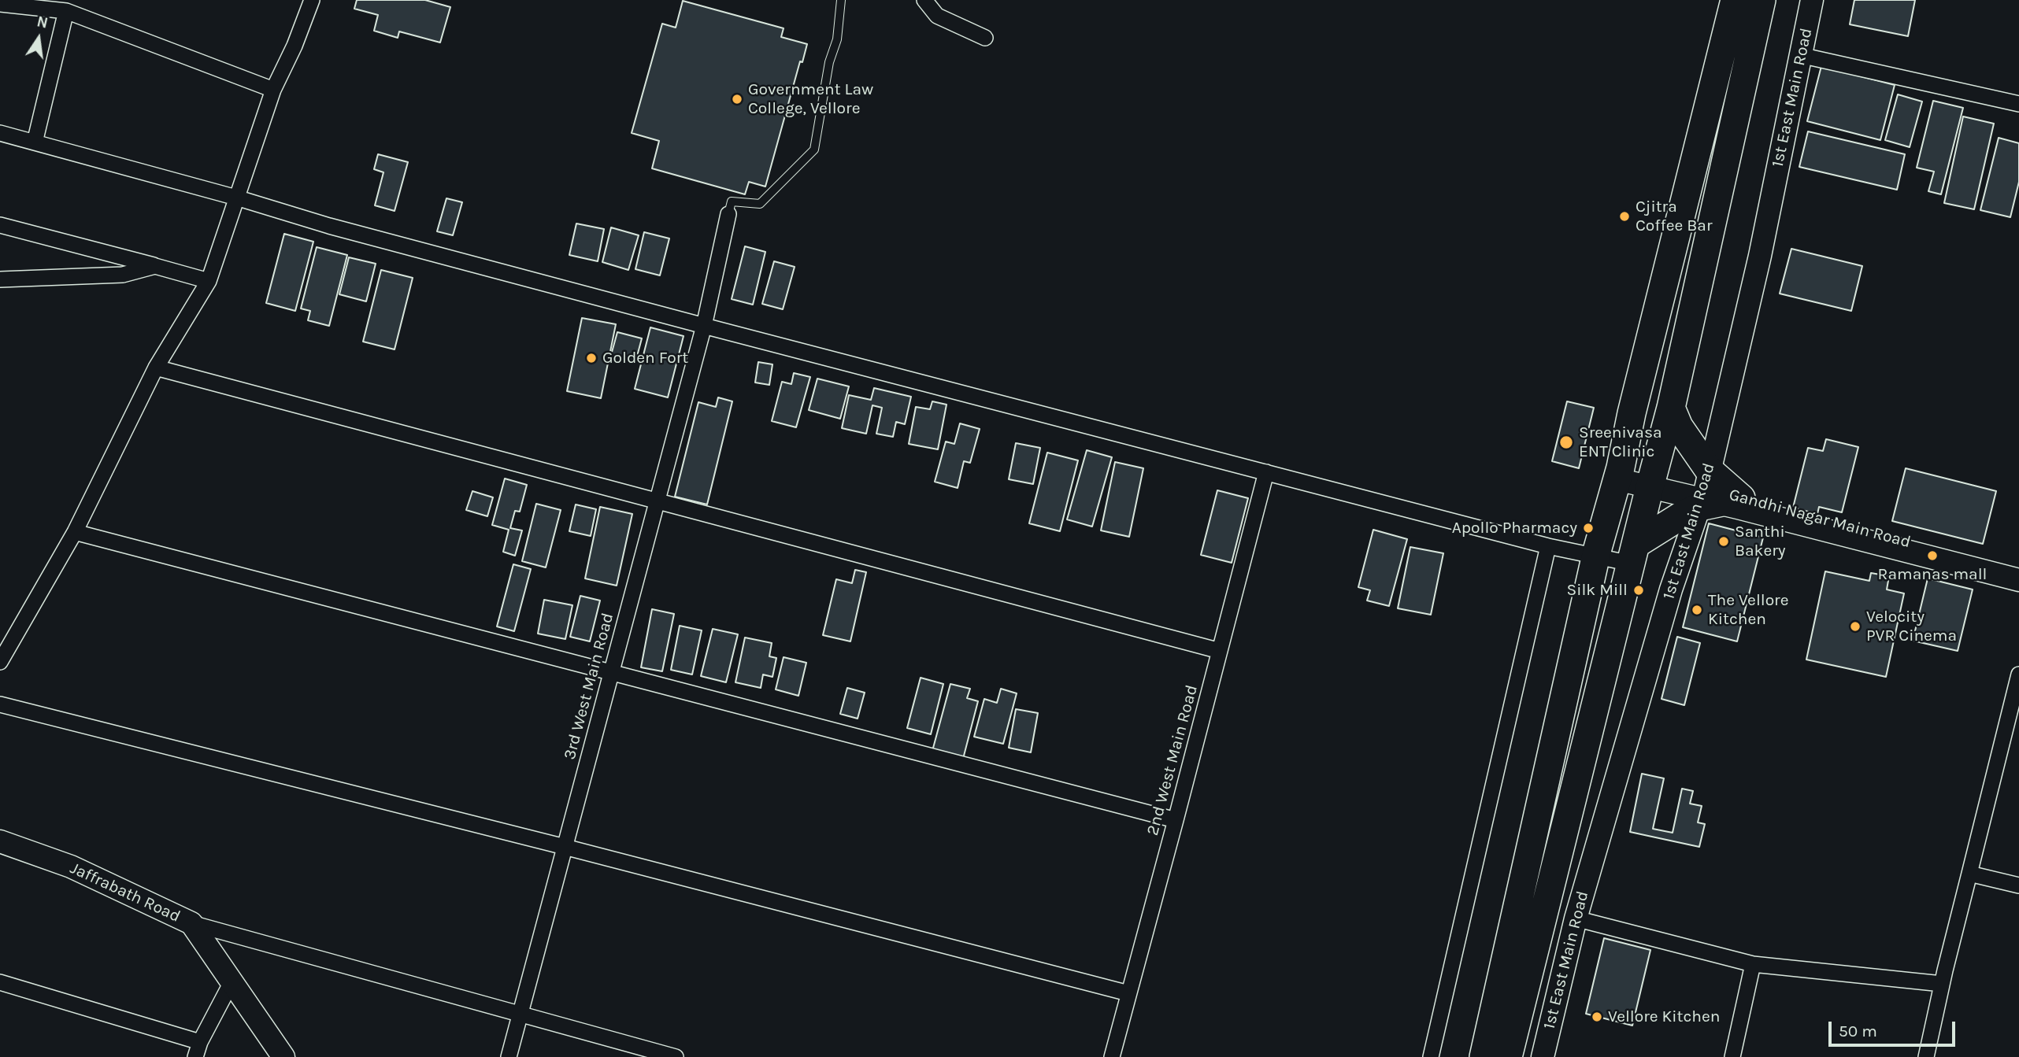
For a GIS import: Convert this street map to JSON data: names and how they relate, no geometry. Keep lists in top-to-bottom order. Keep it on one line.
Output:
{"streets":{"main road":["1st East Main Road","Gandhi Nagar Main Road","Jaffrabath Road"],"street":["3rd West Main Road","2nd West Main Road"]},"crossings":[["1st East Main Road","Gandhi Nagar Main Road"]],"places":["Government Law College, Vellore","Cjitra Coffee Bar","Golden Fort","Sreenivasa ENT Clinic","Apollo Pharmacy","Santhi Bakery","Ramanas mall","Silk Mill","The Vellore Kitchen","Velocity PVR Cinema","Vellore Kitchen"],"scale_bar":"50 m","north":"top"}
